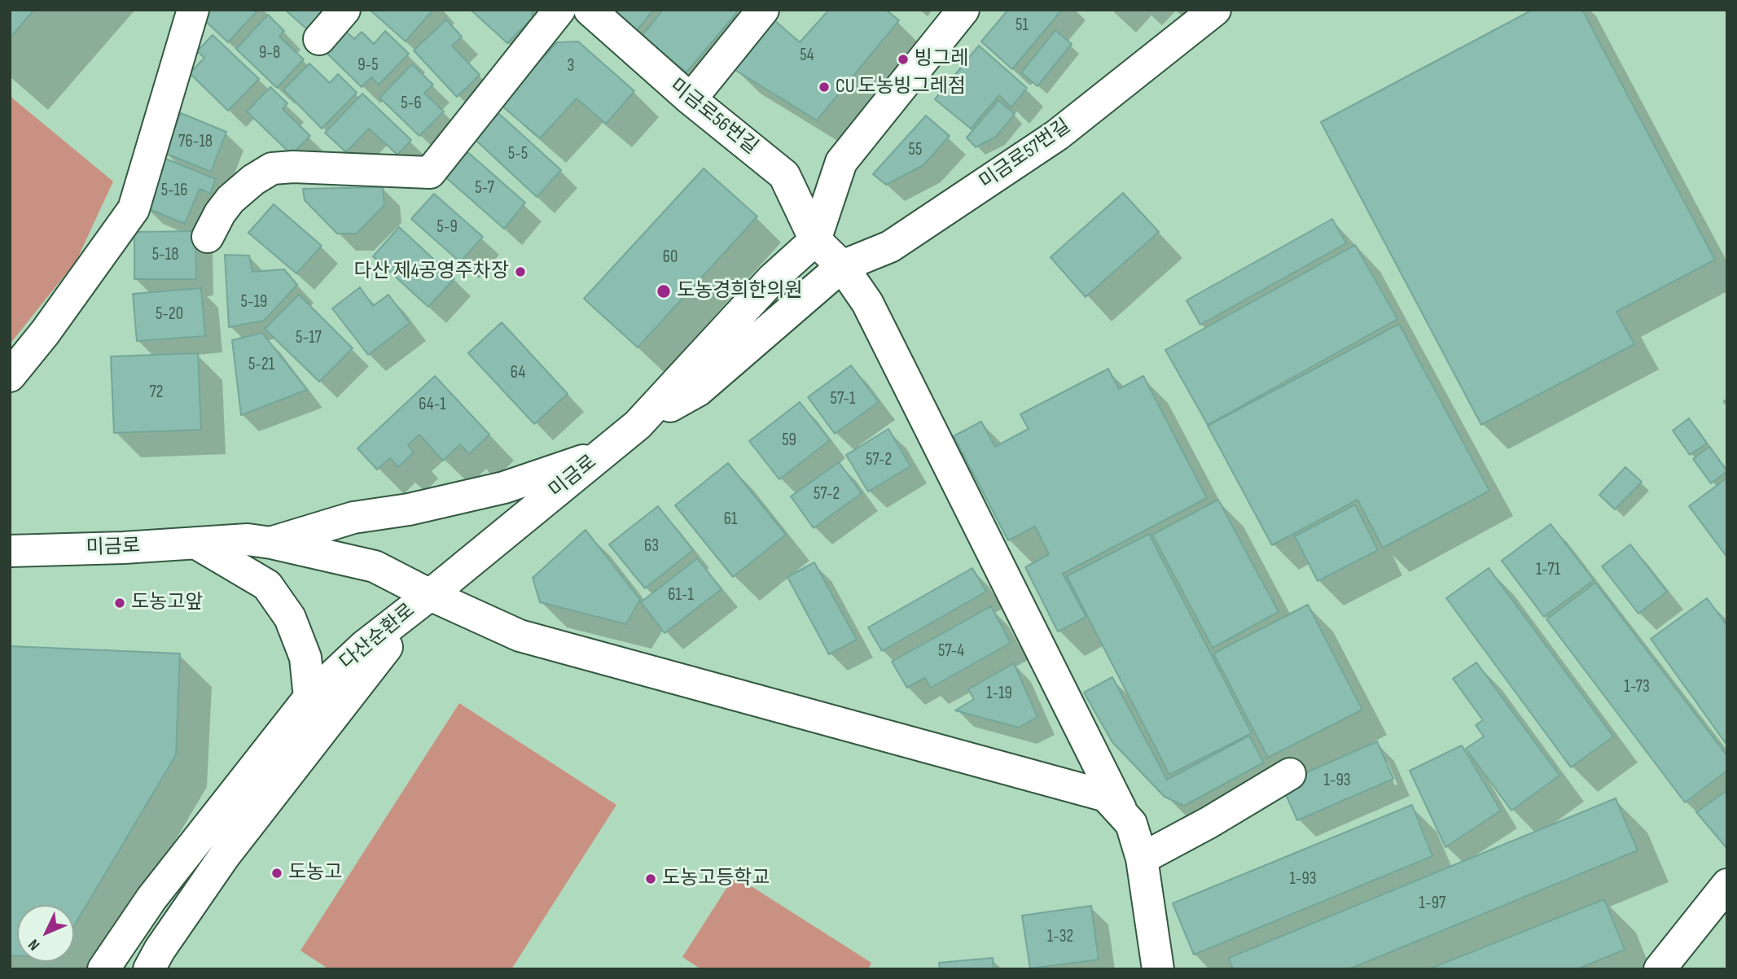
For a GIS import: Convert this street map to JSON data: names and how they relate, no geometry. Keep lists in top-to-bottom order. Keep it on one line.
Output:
{"streets":{"street":["미금로56번길","미금로57번길","미금로","다산순환로"]},"crossings":[["미금로56번길","미금로"],["미금로57번길","미금로"],["미금로","다산순환로"]],"places":["빙그레","CU 도농빙그레점","다산 제4공영주차장","도농경희한의원","도농고앞","도농고","도농고등학교"],"house_numbers":["51","9-8","54","9-5","3","5-6","76-18","55","5-5","5-7","5-16","5-9","5-18","60","5-19","5-20","5-17","5-21","64","72","57-1","64-1","59","57-2","57-2","61","63","1-71","61-1","57-4","1-73","1-19","1-93","1-93","1-97","1-32"],"north":"bottom left"}
